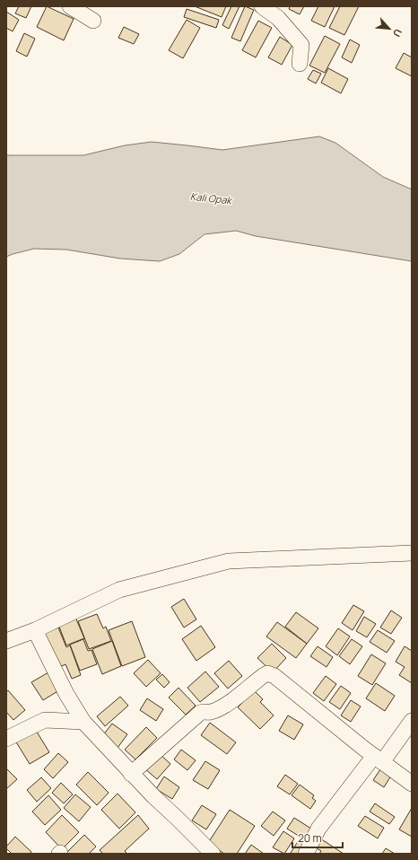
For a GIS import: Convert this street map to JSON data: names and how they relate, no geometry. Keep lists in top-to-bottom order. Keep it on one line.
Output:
{"water":["Kali Opak"],"scale_bar":"20 m","north":"bottom right"}
